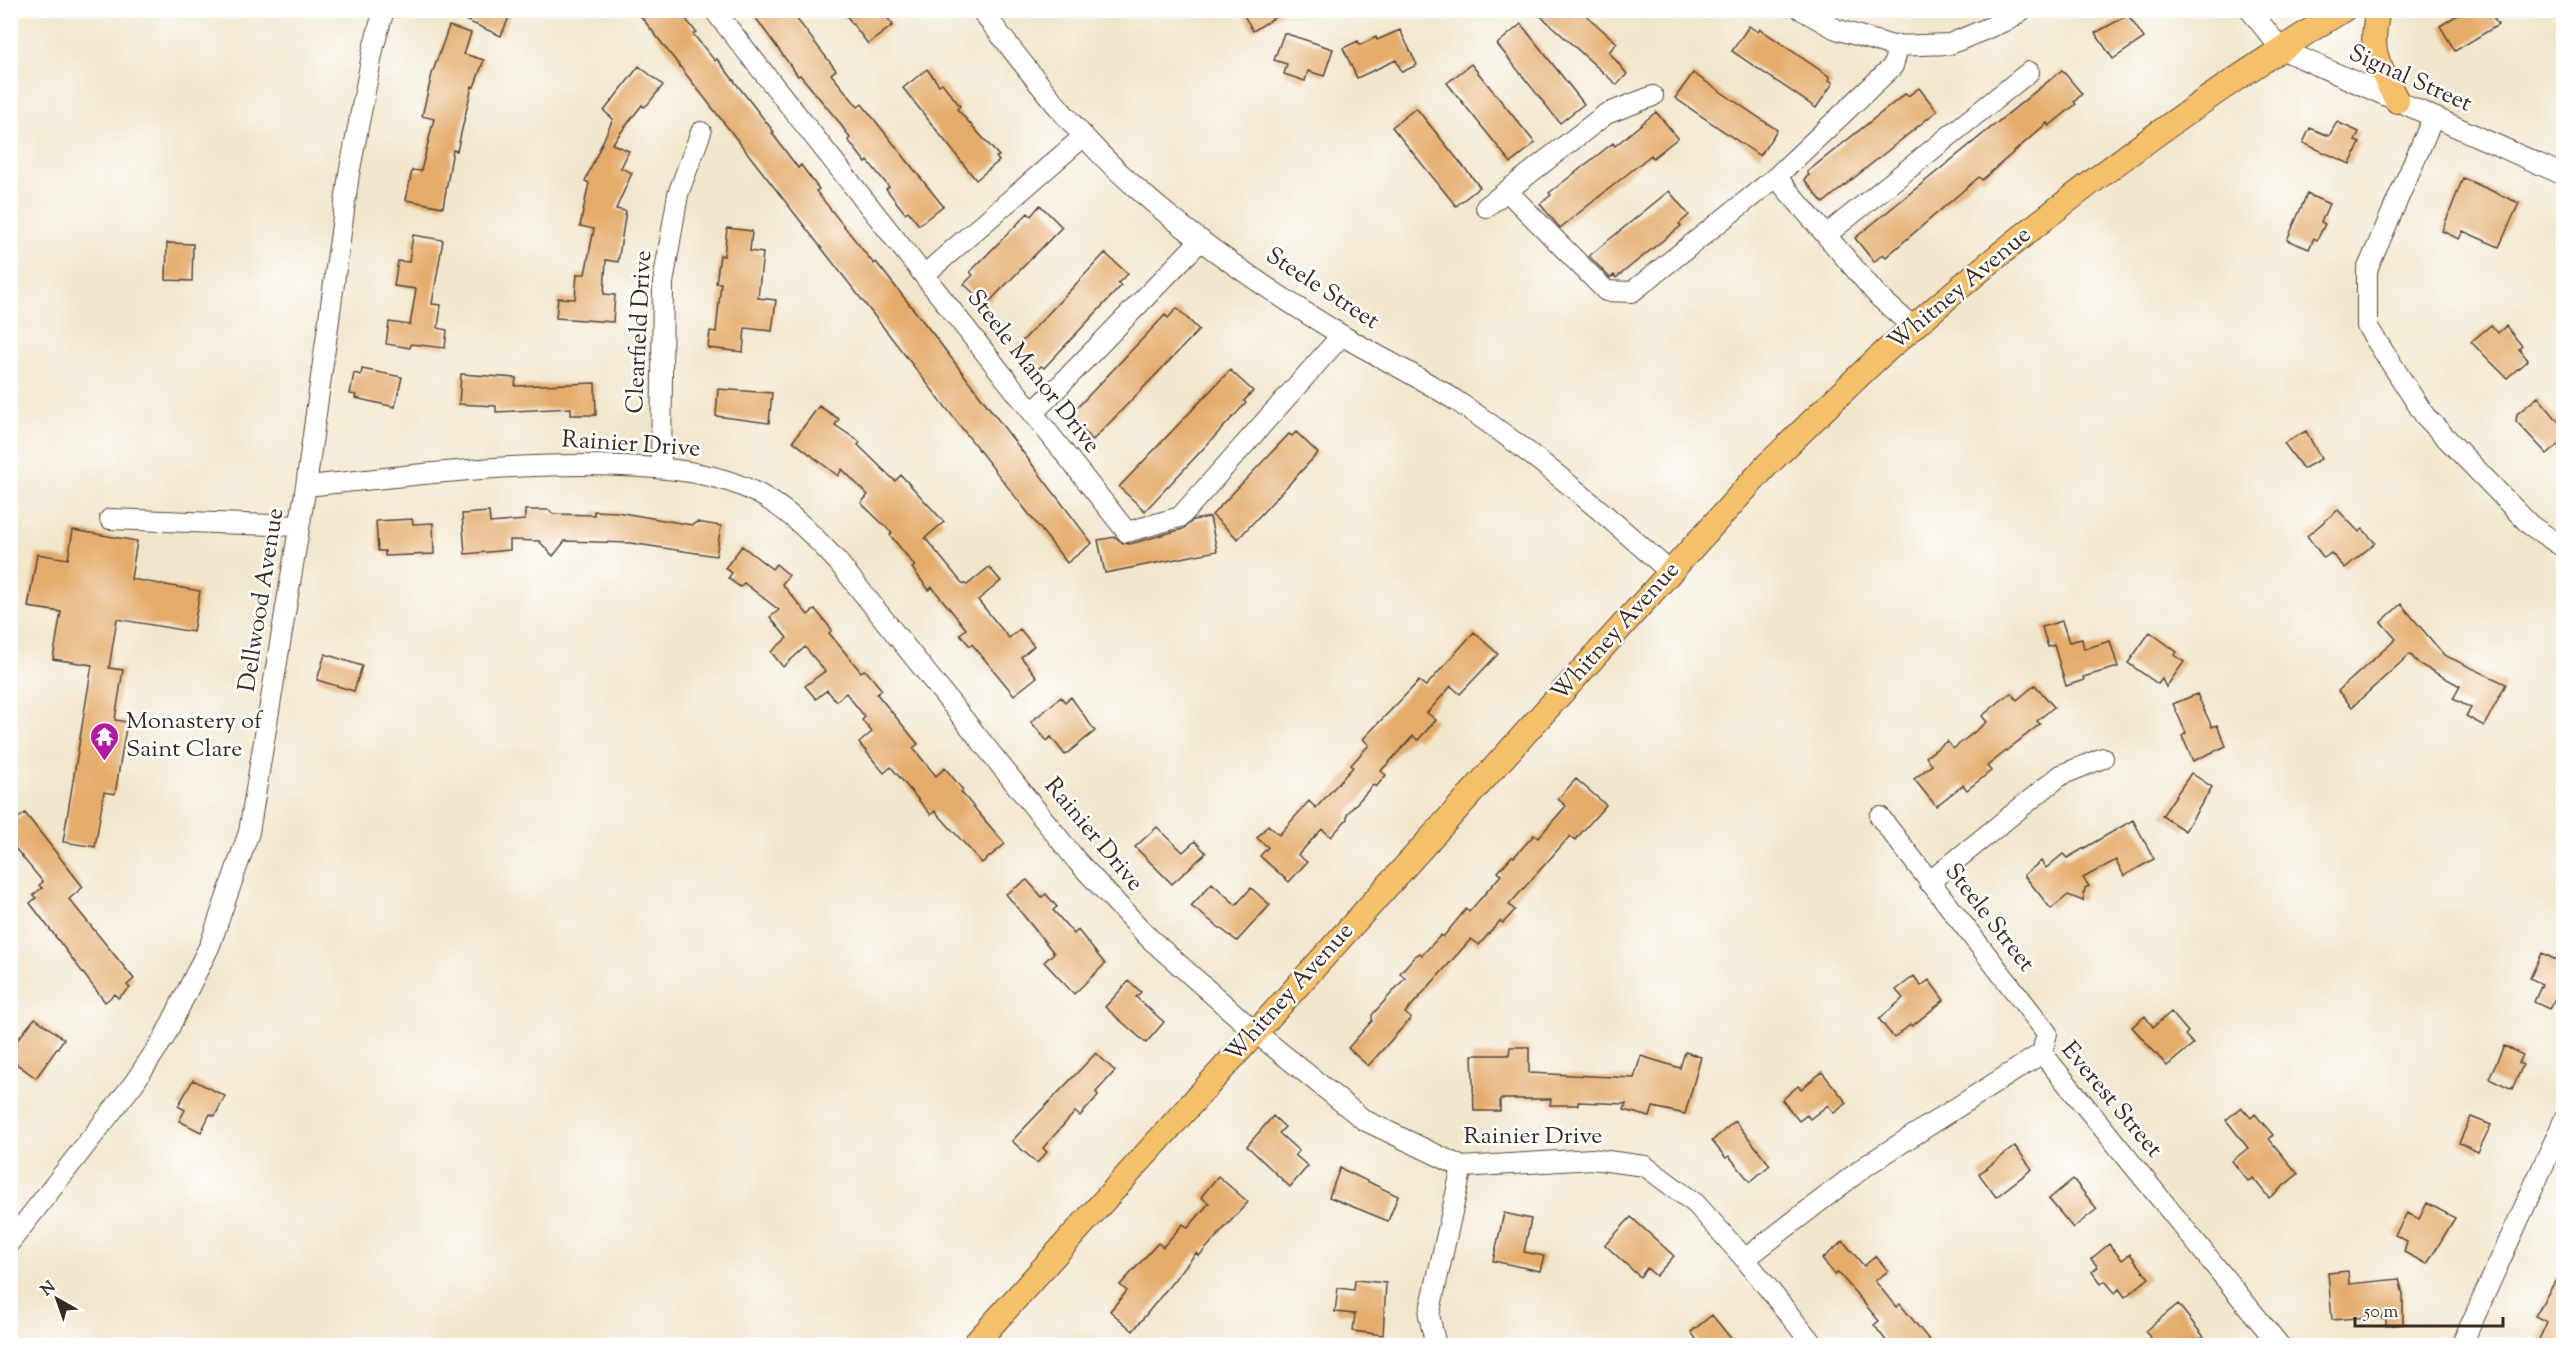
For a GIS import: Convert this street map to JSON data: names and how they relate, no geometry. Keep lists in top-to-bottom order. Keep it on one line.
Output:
{"streets":{"main road":["Whitney Avenue"],"street":["Signal Street","Steele Street","Clearfield Drive","Steele Manor Drive","Rainier Drive","Dellwood Avenue","Everest Street"]},"crossings":[["Signal Street","Whitney Avenue"],["Steele Street","Whitney Avenue"],["Steele Street","Steele Manor Drive"],["Steele Street","Everest Street"],["Whitney Avenue","Rainier Drive"],["Clearfield Drive","Rainier Drive"],["Rainier Drive","Dellwood Avenue"],["Rainier Drive","Everest Street"]],"places":{"temple":["Monastery of Saint Clare"]},"scale_bar":"50 m","north":"top left"}
